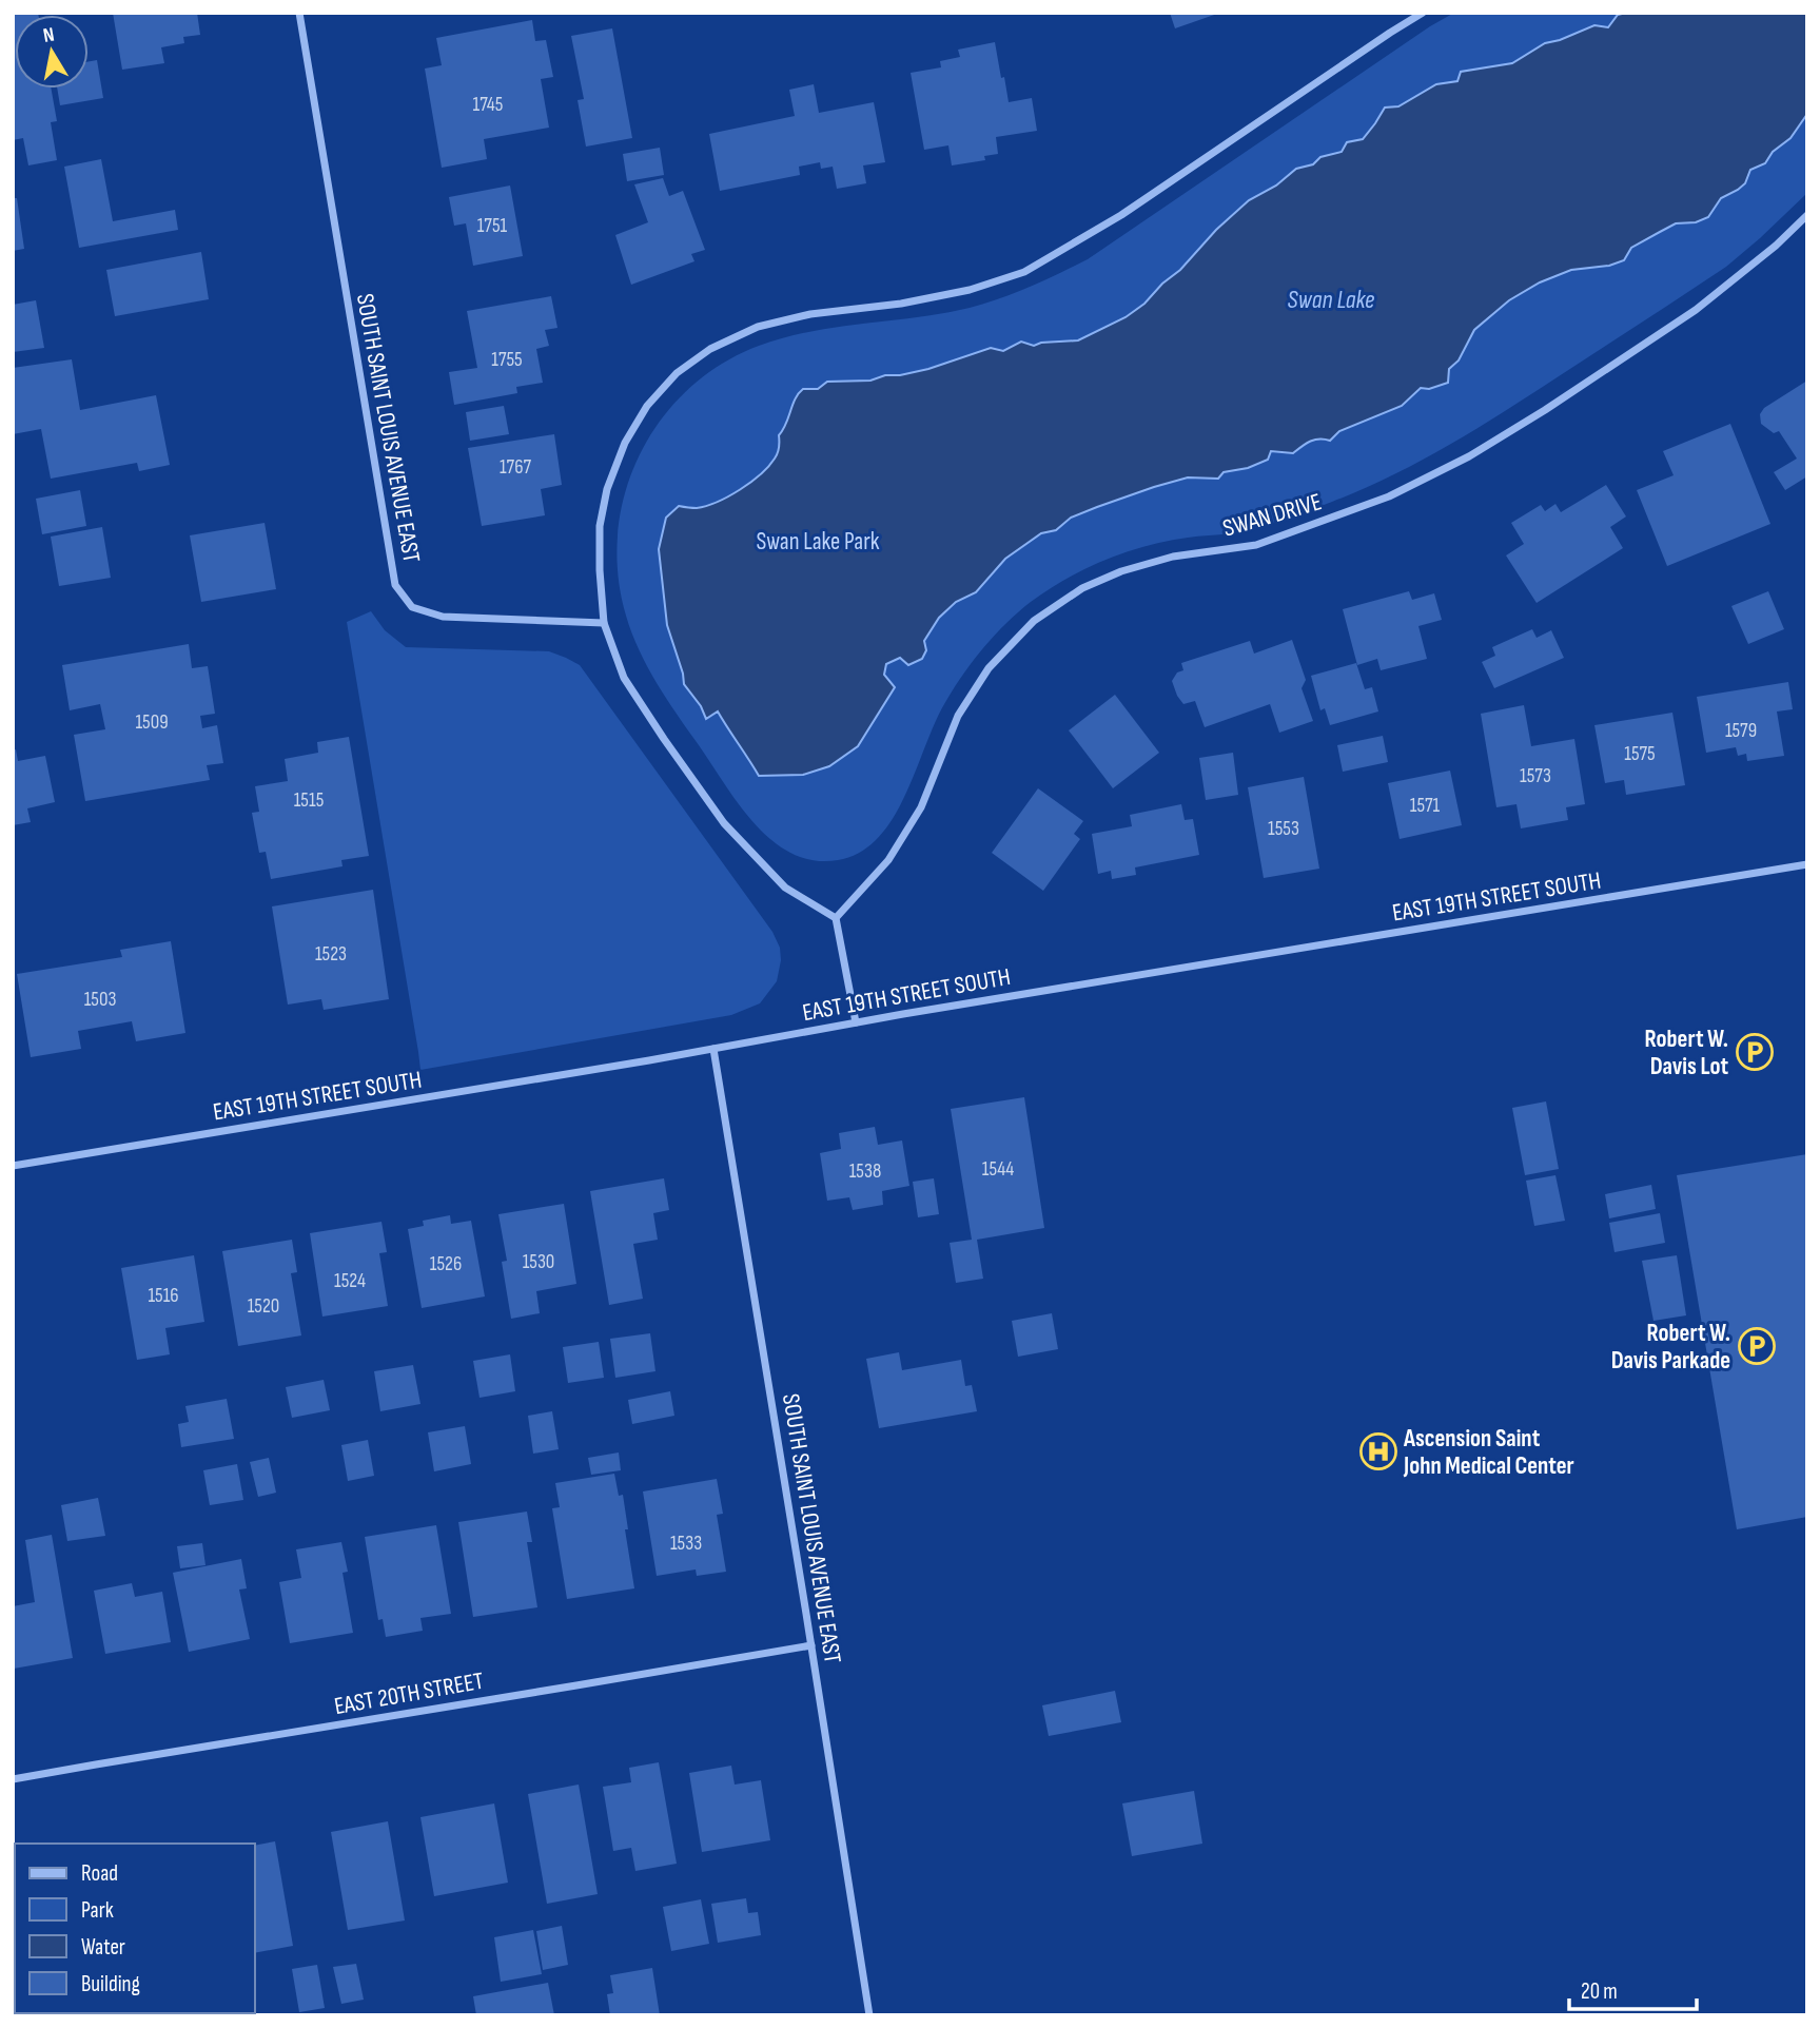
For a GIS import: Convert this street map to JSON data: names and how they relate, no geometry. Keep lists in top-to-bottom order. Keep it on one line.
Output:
{"streets":{"street":["SOUTH SAINT LOUIS AVENUE EAST","SWAN DRIVE","EAST 19TH STREET SOUTH","EAST 20TH STREET"]},"crossings":[["SOUTH SAINT LOUIS AVENUE EAST","EAST 19TH STREET SOUTH"],["SOUTH SAINT LOUIS AVENUE EAST","EAST 20TH STREET"]],"water":["Swan Lake"],"parks":["Swan Lake Park"],"places":{"parking":["Robert W. Davis Lot","Robert W. Davis Parkade"],"hospital":["Ascension Saint John Medical Center"]},"house_numbers":["1745","1751","1755","1767","1509","1579","1575","1573","1515","1571","1553","1523","1503","1544","1538","1530","1526","1524","1516","1520","1533"],"legend":["Road","Park","Water","Building"],"scale_bar":"20 m","north":"top"}
